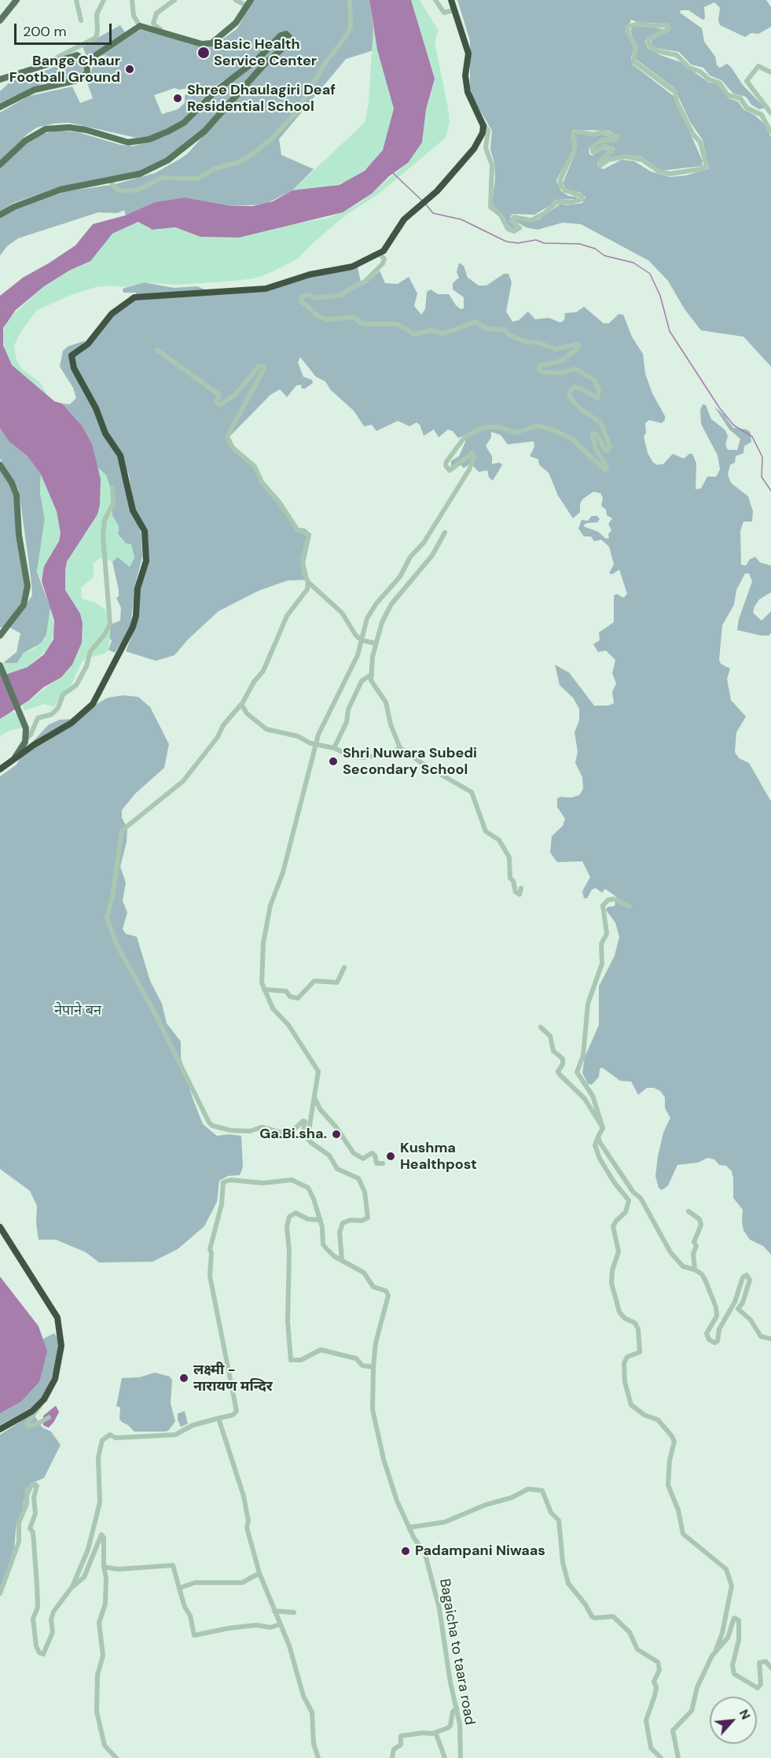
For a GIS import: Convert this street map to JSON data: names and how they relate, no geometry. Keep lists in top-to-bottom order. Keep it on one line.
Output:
{"streets":{"street":["Bagaicha to taara road"]},"parks":["नेपाने बन"],"places":["Basic Health Service Center","Bange Chaur Football Ground","Shree Dhaulagiri Deaf Residential School","Shri Nuwara Subedi Secondary School","Ga.Bi.sha.","Kushma Healthpost","लक्ष्मी - नारायण मन्दिर","Padampani Niwaas"],"scale_bar":"200 m","north":"top right"}
